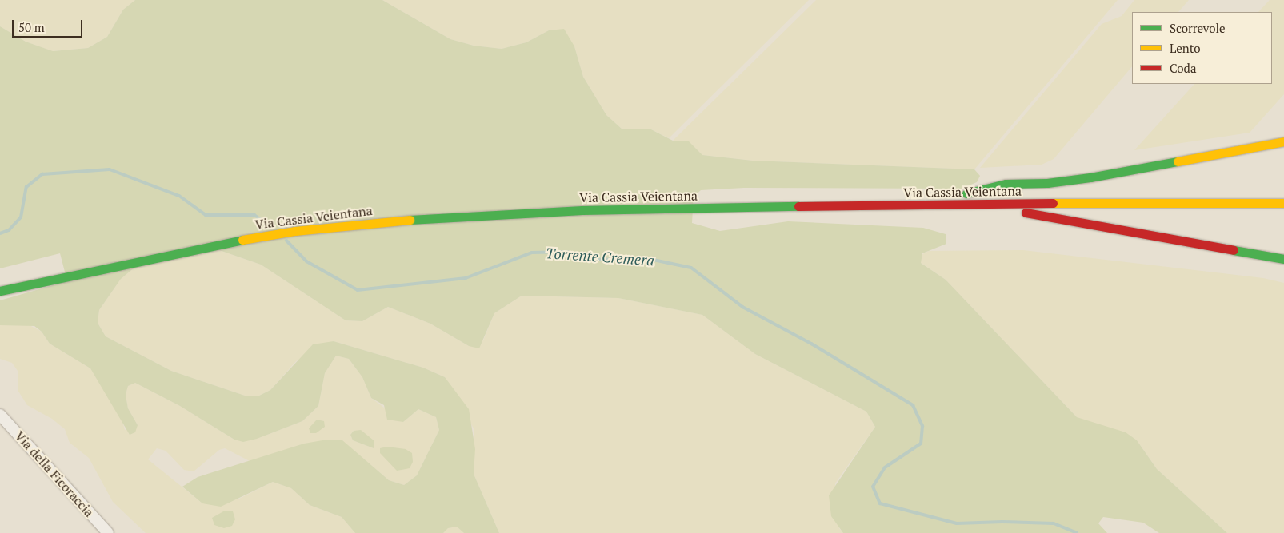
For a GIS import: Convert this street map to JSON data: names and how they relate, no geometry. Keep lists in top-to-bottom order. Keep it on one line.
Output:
{"streets":{"highway":["Via Cassia Veientana"],"street":["Via della Ficoraccia"]},"water":["Torrente Cremera"],"legend":["Scorrevole","Lento","Coda"],"scale_bar":"50 m"}
